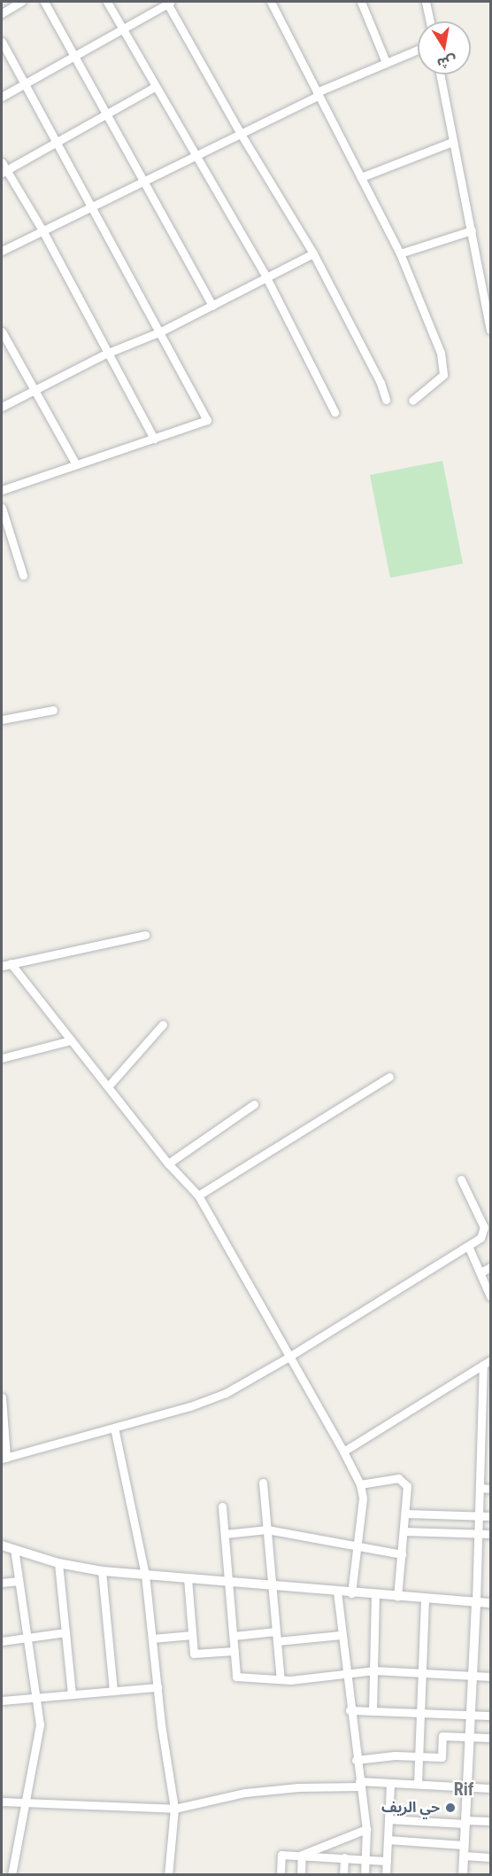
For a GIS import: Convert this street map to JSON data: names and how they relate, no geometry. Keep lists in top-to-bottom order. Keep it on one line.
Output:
{"districts":["Rif"],"places":["حي الريف"],"north":"bottom"}
